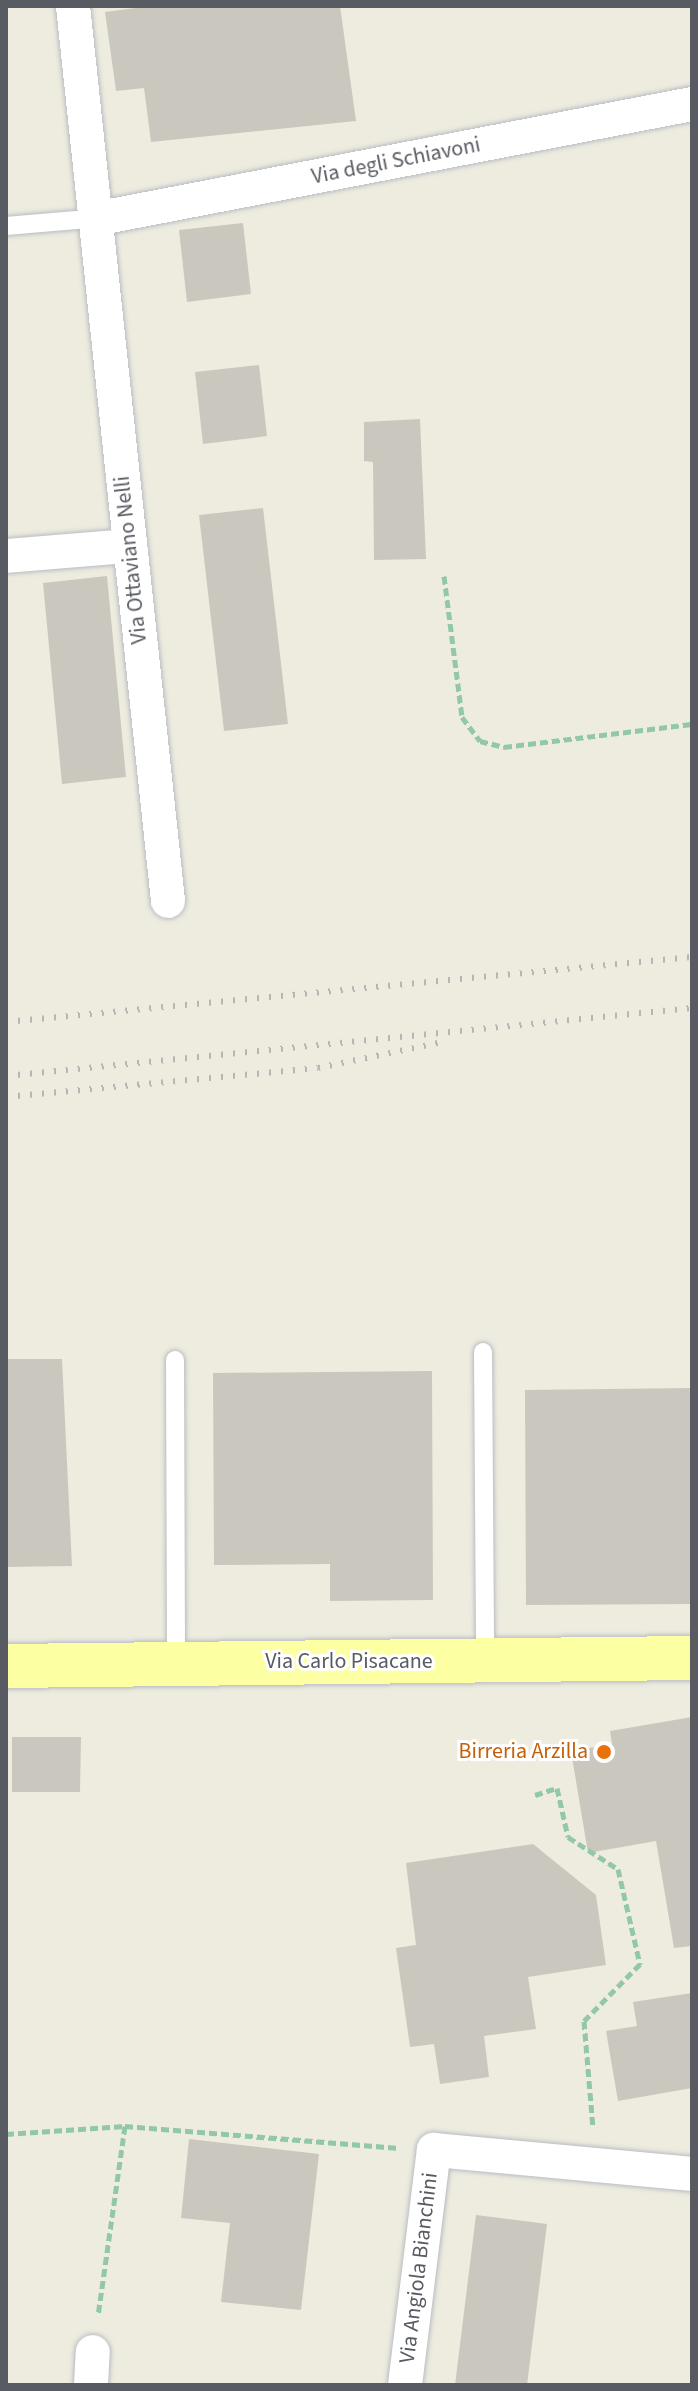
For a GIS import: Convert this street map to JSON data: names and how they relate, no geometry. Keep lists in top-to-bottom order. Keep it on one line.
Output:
{"streets":{"main road":["Via Carlo Pisacane"],"street":["Via degli Schiavoni","Via Ottaviano Nelli","Via Angiola Bianchini"]},"crossings":[["Via degli Schiavoni","Via Ottaviano Nelli"]],"places":["Birreria Arzilla"]}
